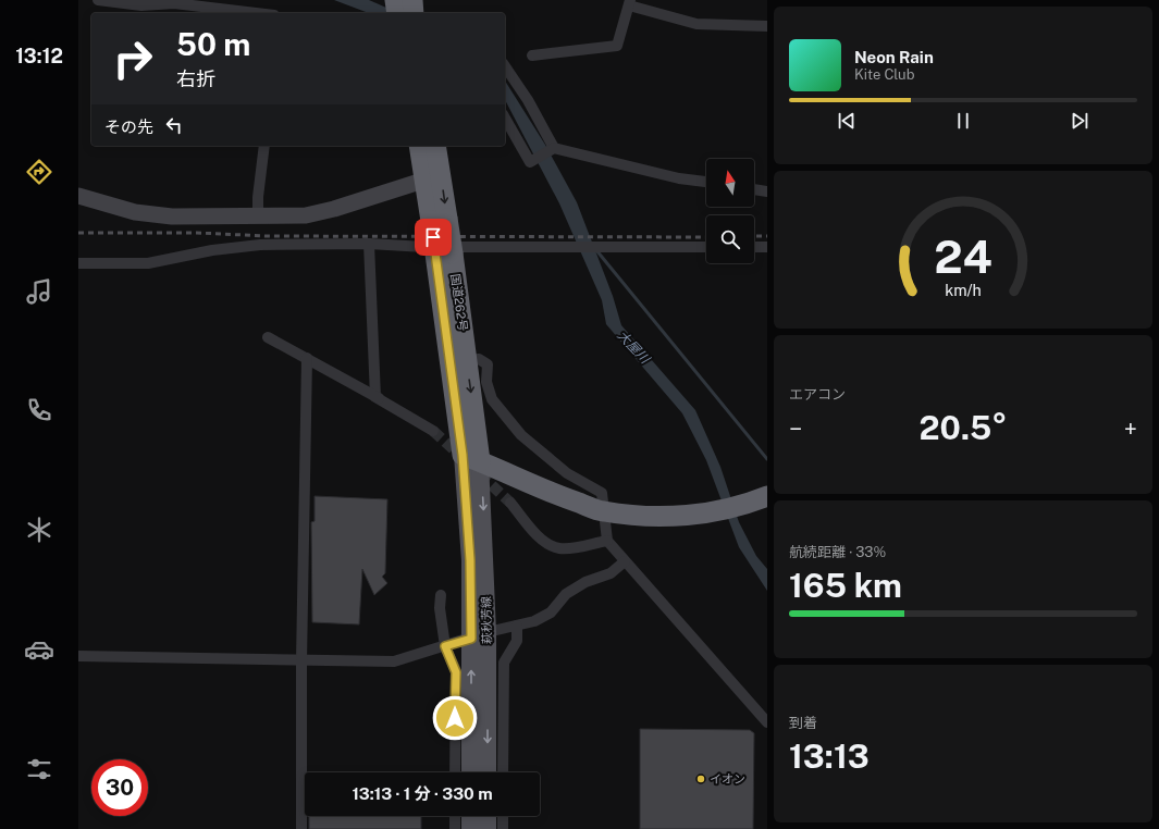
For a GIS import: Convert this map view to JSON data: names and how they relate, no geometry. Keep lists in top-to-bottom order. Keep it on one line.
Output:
{"streets":{"highway":["国道262号"],"main road":["萩秋芳線"]},"crossings":[["国道262号","萩秋芳線"]],"water":["大屋川"],"places":["イオン"],"north":"top","page":{"tabs":"13:12","turn":["50 m","右折"],"song":["Neon Rain","Kite Club"],"then":"その先","tile":["エアコン",["航続距離 · 33%","165 km"],["到着","13:13"]],"heat":["−","20.5°","+"],"limit":"30","trip":"13:13 · 1 分 · 330 m","gauge":["24","km/h"]}}
